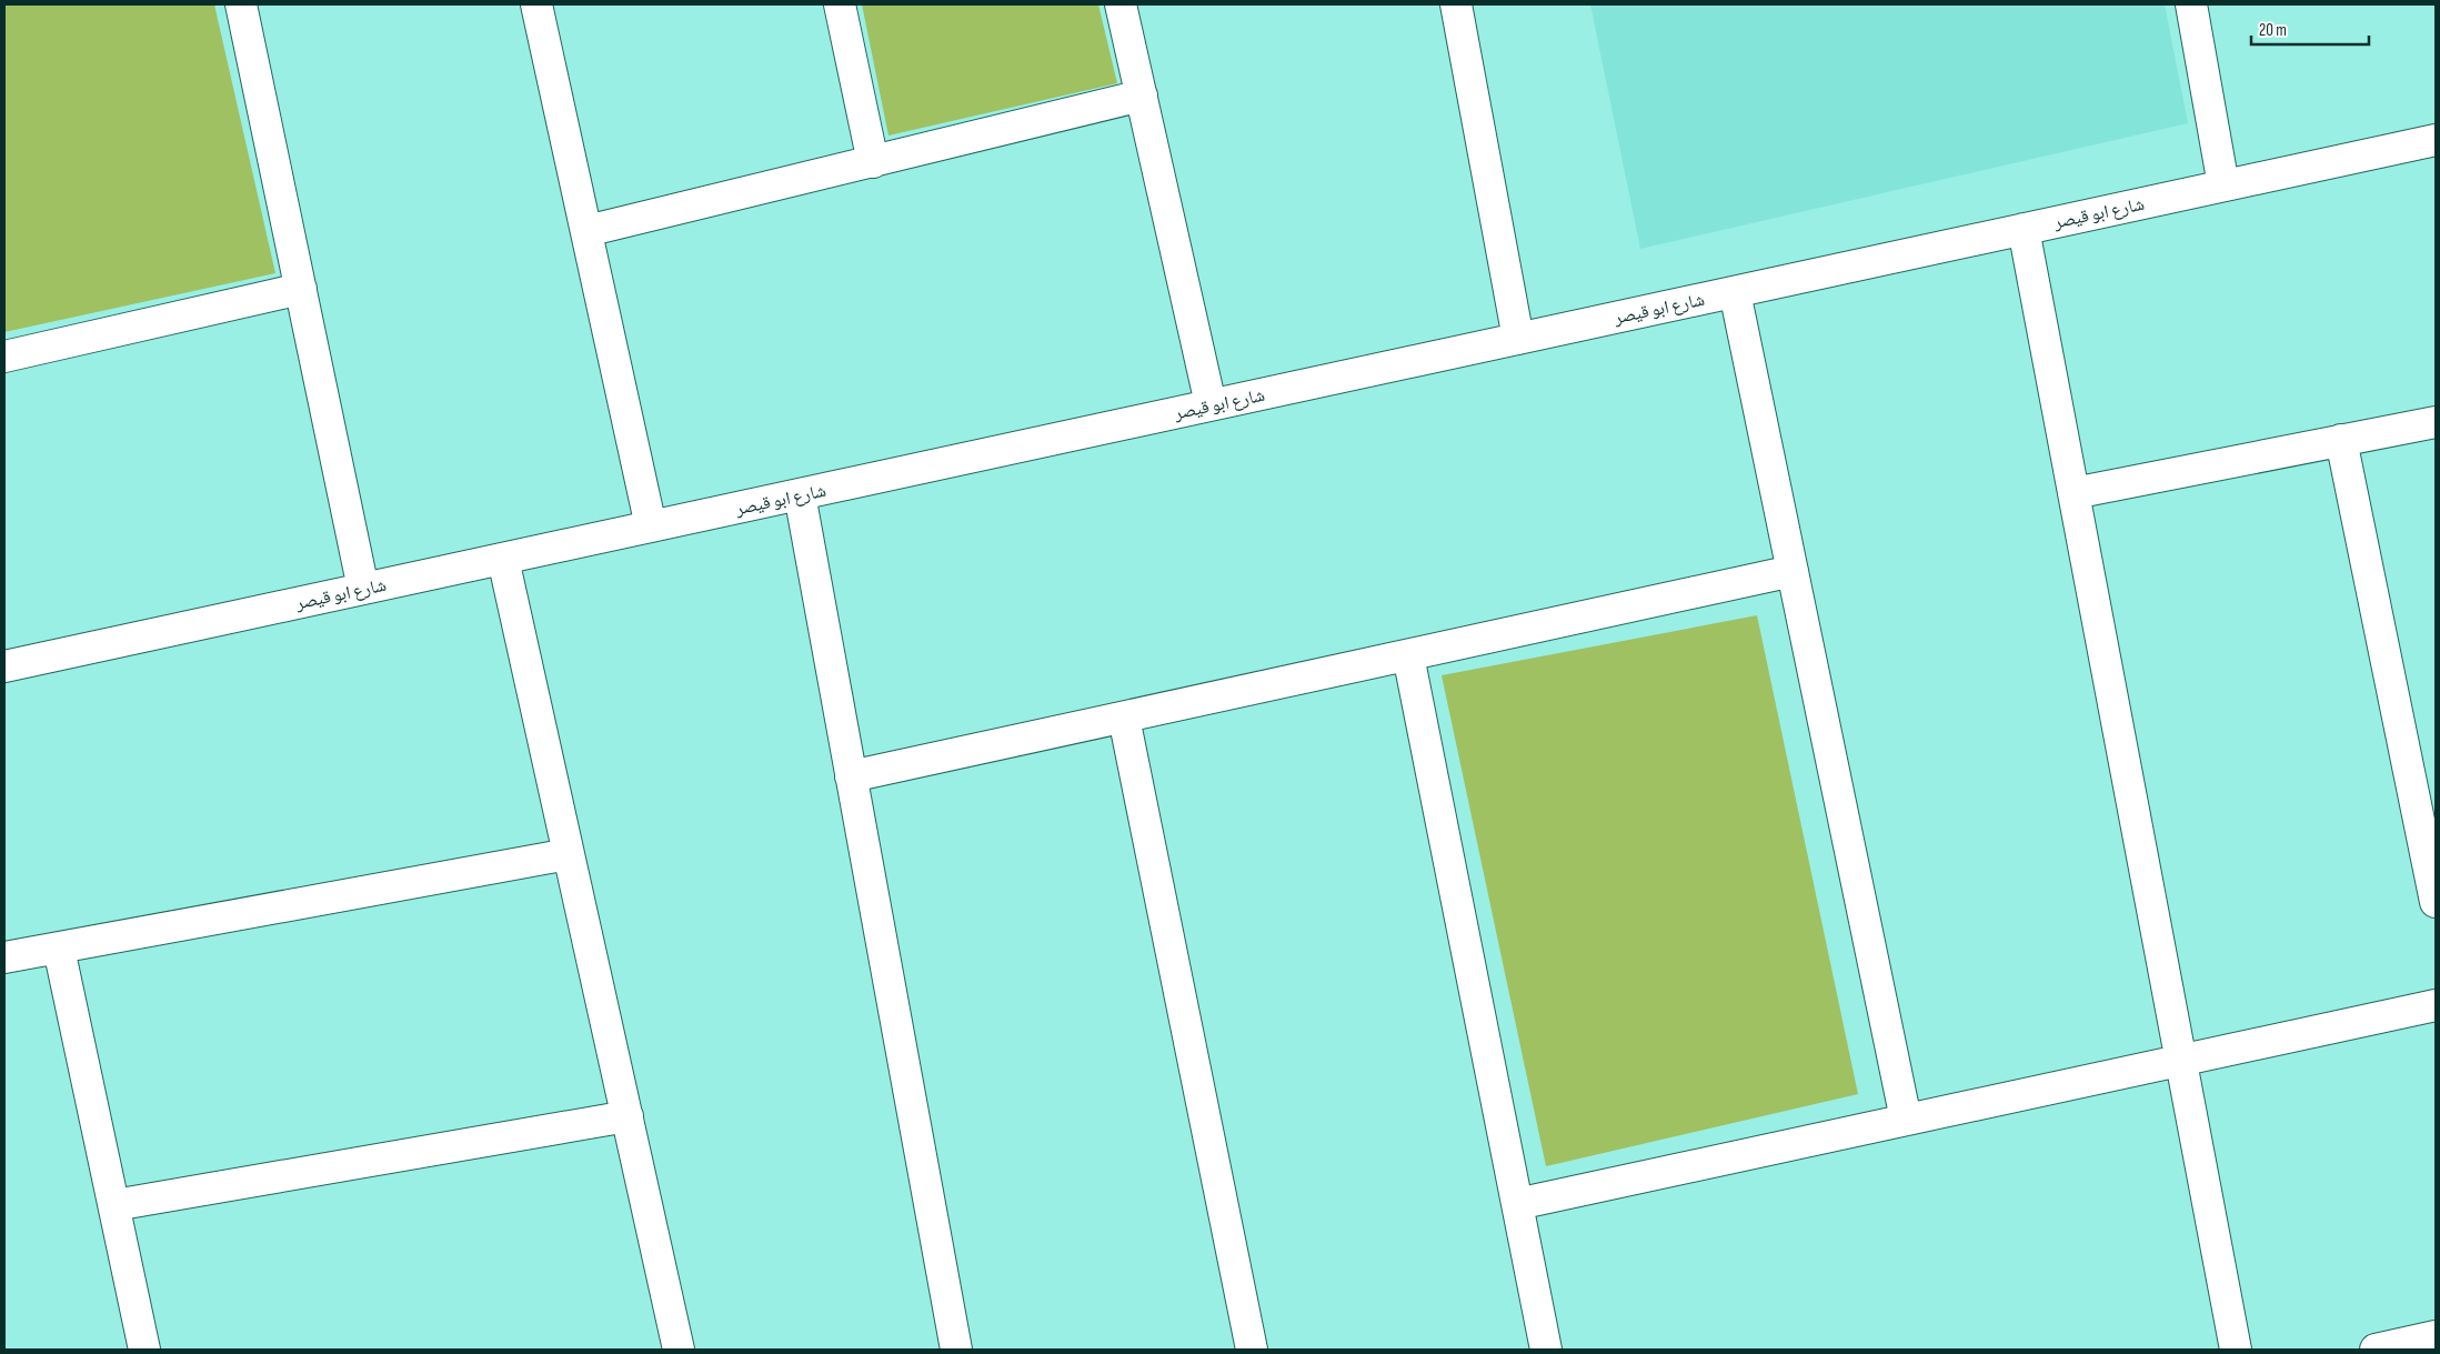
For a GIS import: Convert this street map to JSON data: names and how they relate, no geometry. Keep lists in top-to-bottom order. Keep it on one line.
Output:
{"streets":{"street":["شارع ابو قيصر"]},"scale_bar":"20 m"}
